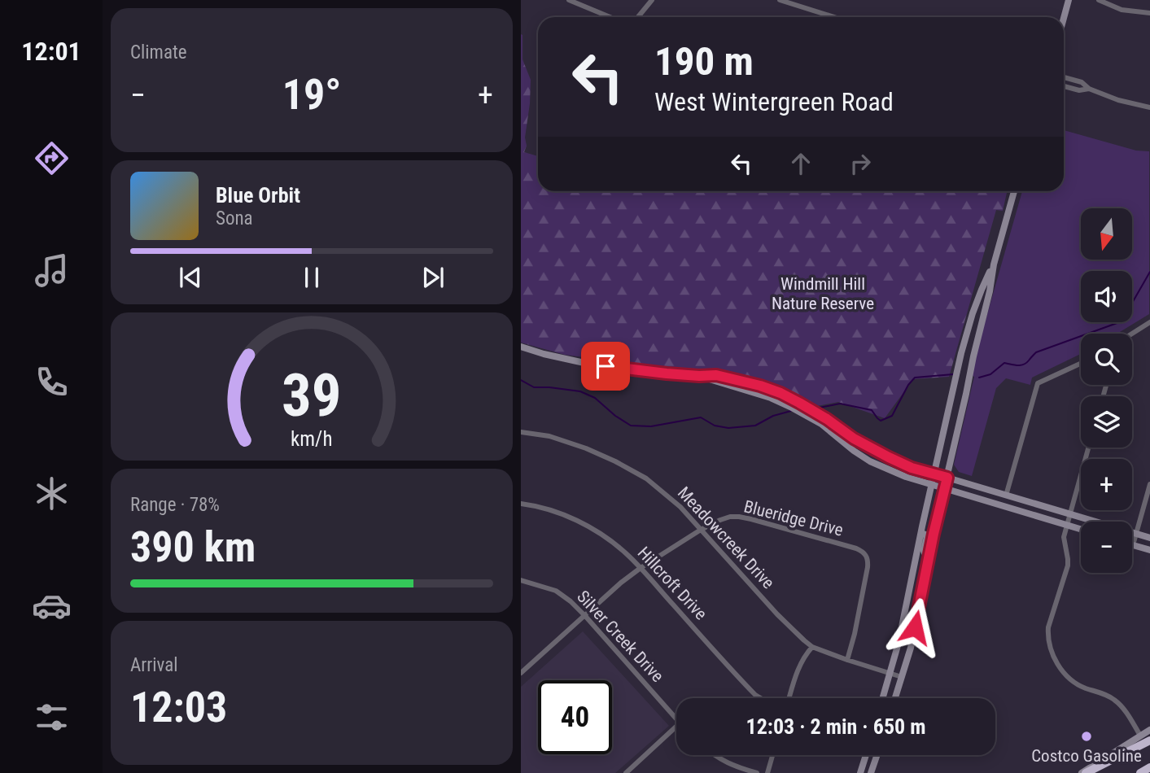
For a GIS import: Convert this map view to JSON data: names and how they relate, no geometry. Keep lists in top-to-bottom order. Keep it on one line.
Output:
{"streets":{"street":["Blueridge Drive","Meadowcreek Drive","Hillcroft Drive","Silver Creek Drive"]},"crossings":[["Blueridge Drive","Meadowcreek Drive"],["Blueridge Drive","Hillcroft Drive"],["Blueridge Drive","Silver Creek Drive"]],"parks":["Windmill Hill Nature Reserve"],"places":["Costco Gasoline"],"north":"bottom","page":{"tabs":"12:01","tile":["Climate",["Range · 78%","390 km"],["Arrival","12:03"]],"turn":["190 m","West Wintergreen Road"],"heat":["−","19°","+"],"song":["Blue Orbit","Sona"],"map_buttons":["+","−"],"limit":"40","trip":"12:03 · 2 min · 650 m","gauge":["39","km/h"]}}
